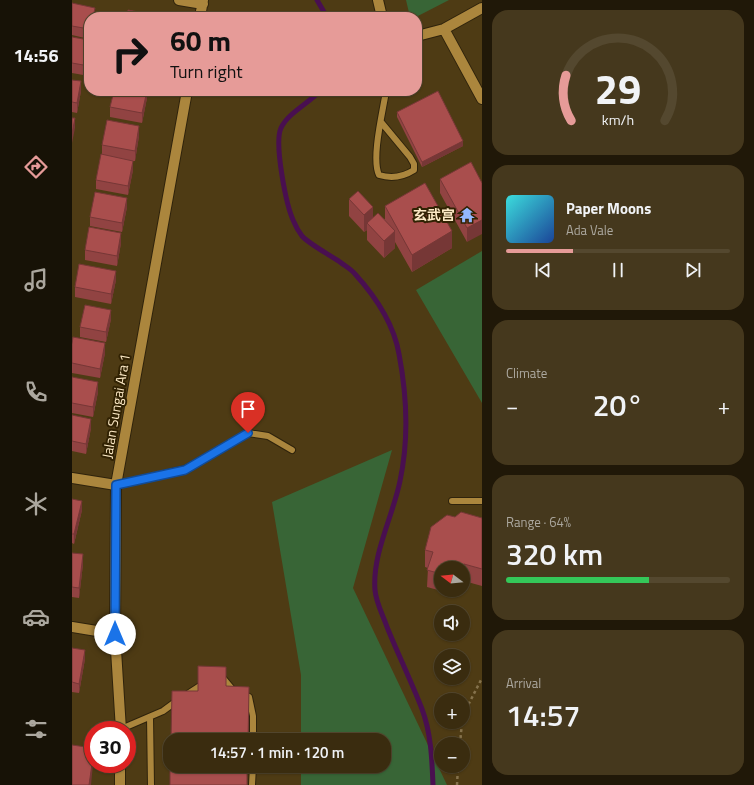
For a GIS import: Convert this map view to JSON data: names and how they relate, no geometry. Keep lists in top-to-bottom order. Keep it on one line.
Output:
{"streets":{"street":["Jalan Sungai Ara 1"]},"places":{"temple":["玄武宫"]},"north":"left","page":{"tabs":"14:56","turn":["60 m","Turn right"],"song":["Paper Moons","Ada Vale"],"tile":["Climate",["Range · 64%","320 km"],["Arrival","14:57"]],"heat":["−","20°","+"],"map_buttons":["+","−"],"limit":"30","trip":"14:57 · 1 min · 120 m","gauge":["29","km/h"]}}
